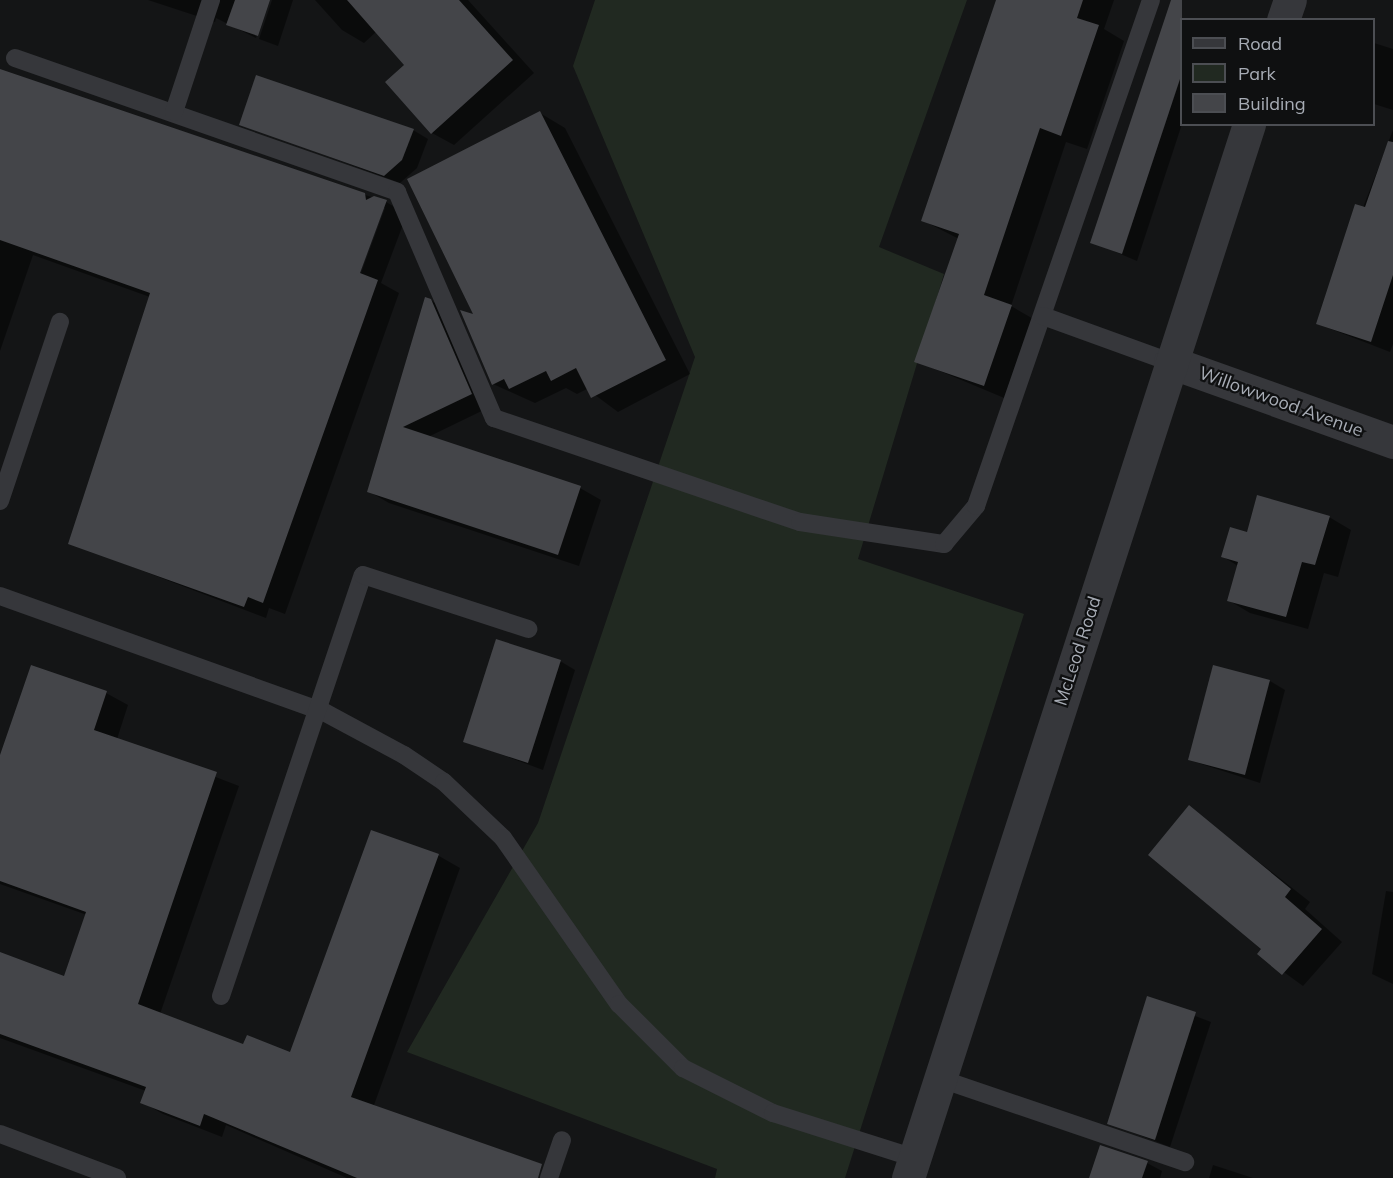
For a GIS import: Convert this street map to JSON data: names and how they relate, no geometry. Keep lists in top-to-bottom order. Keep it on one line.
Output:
{"streets":{"street":["Willowwood Avenue","McLeod Road"]},"crossings":[["Willowwood Avenue","McLeod Road"]],"legend":["Road","Park","Building"]}
